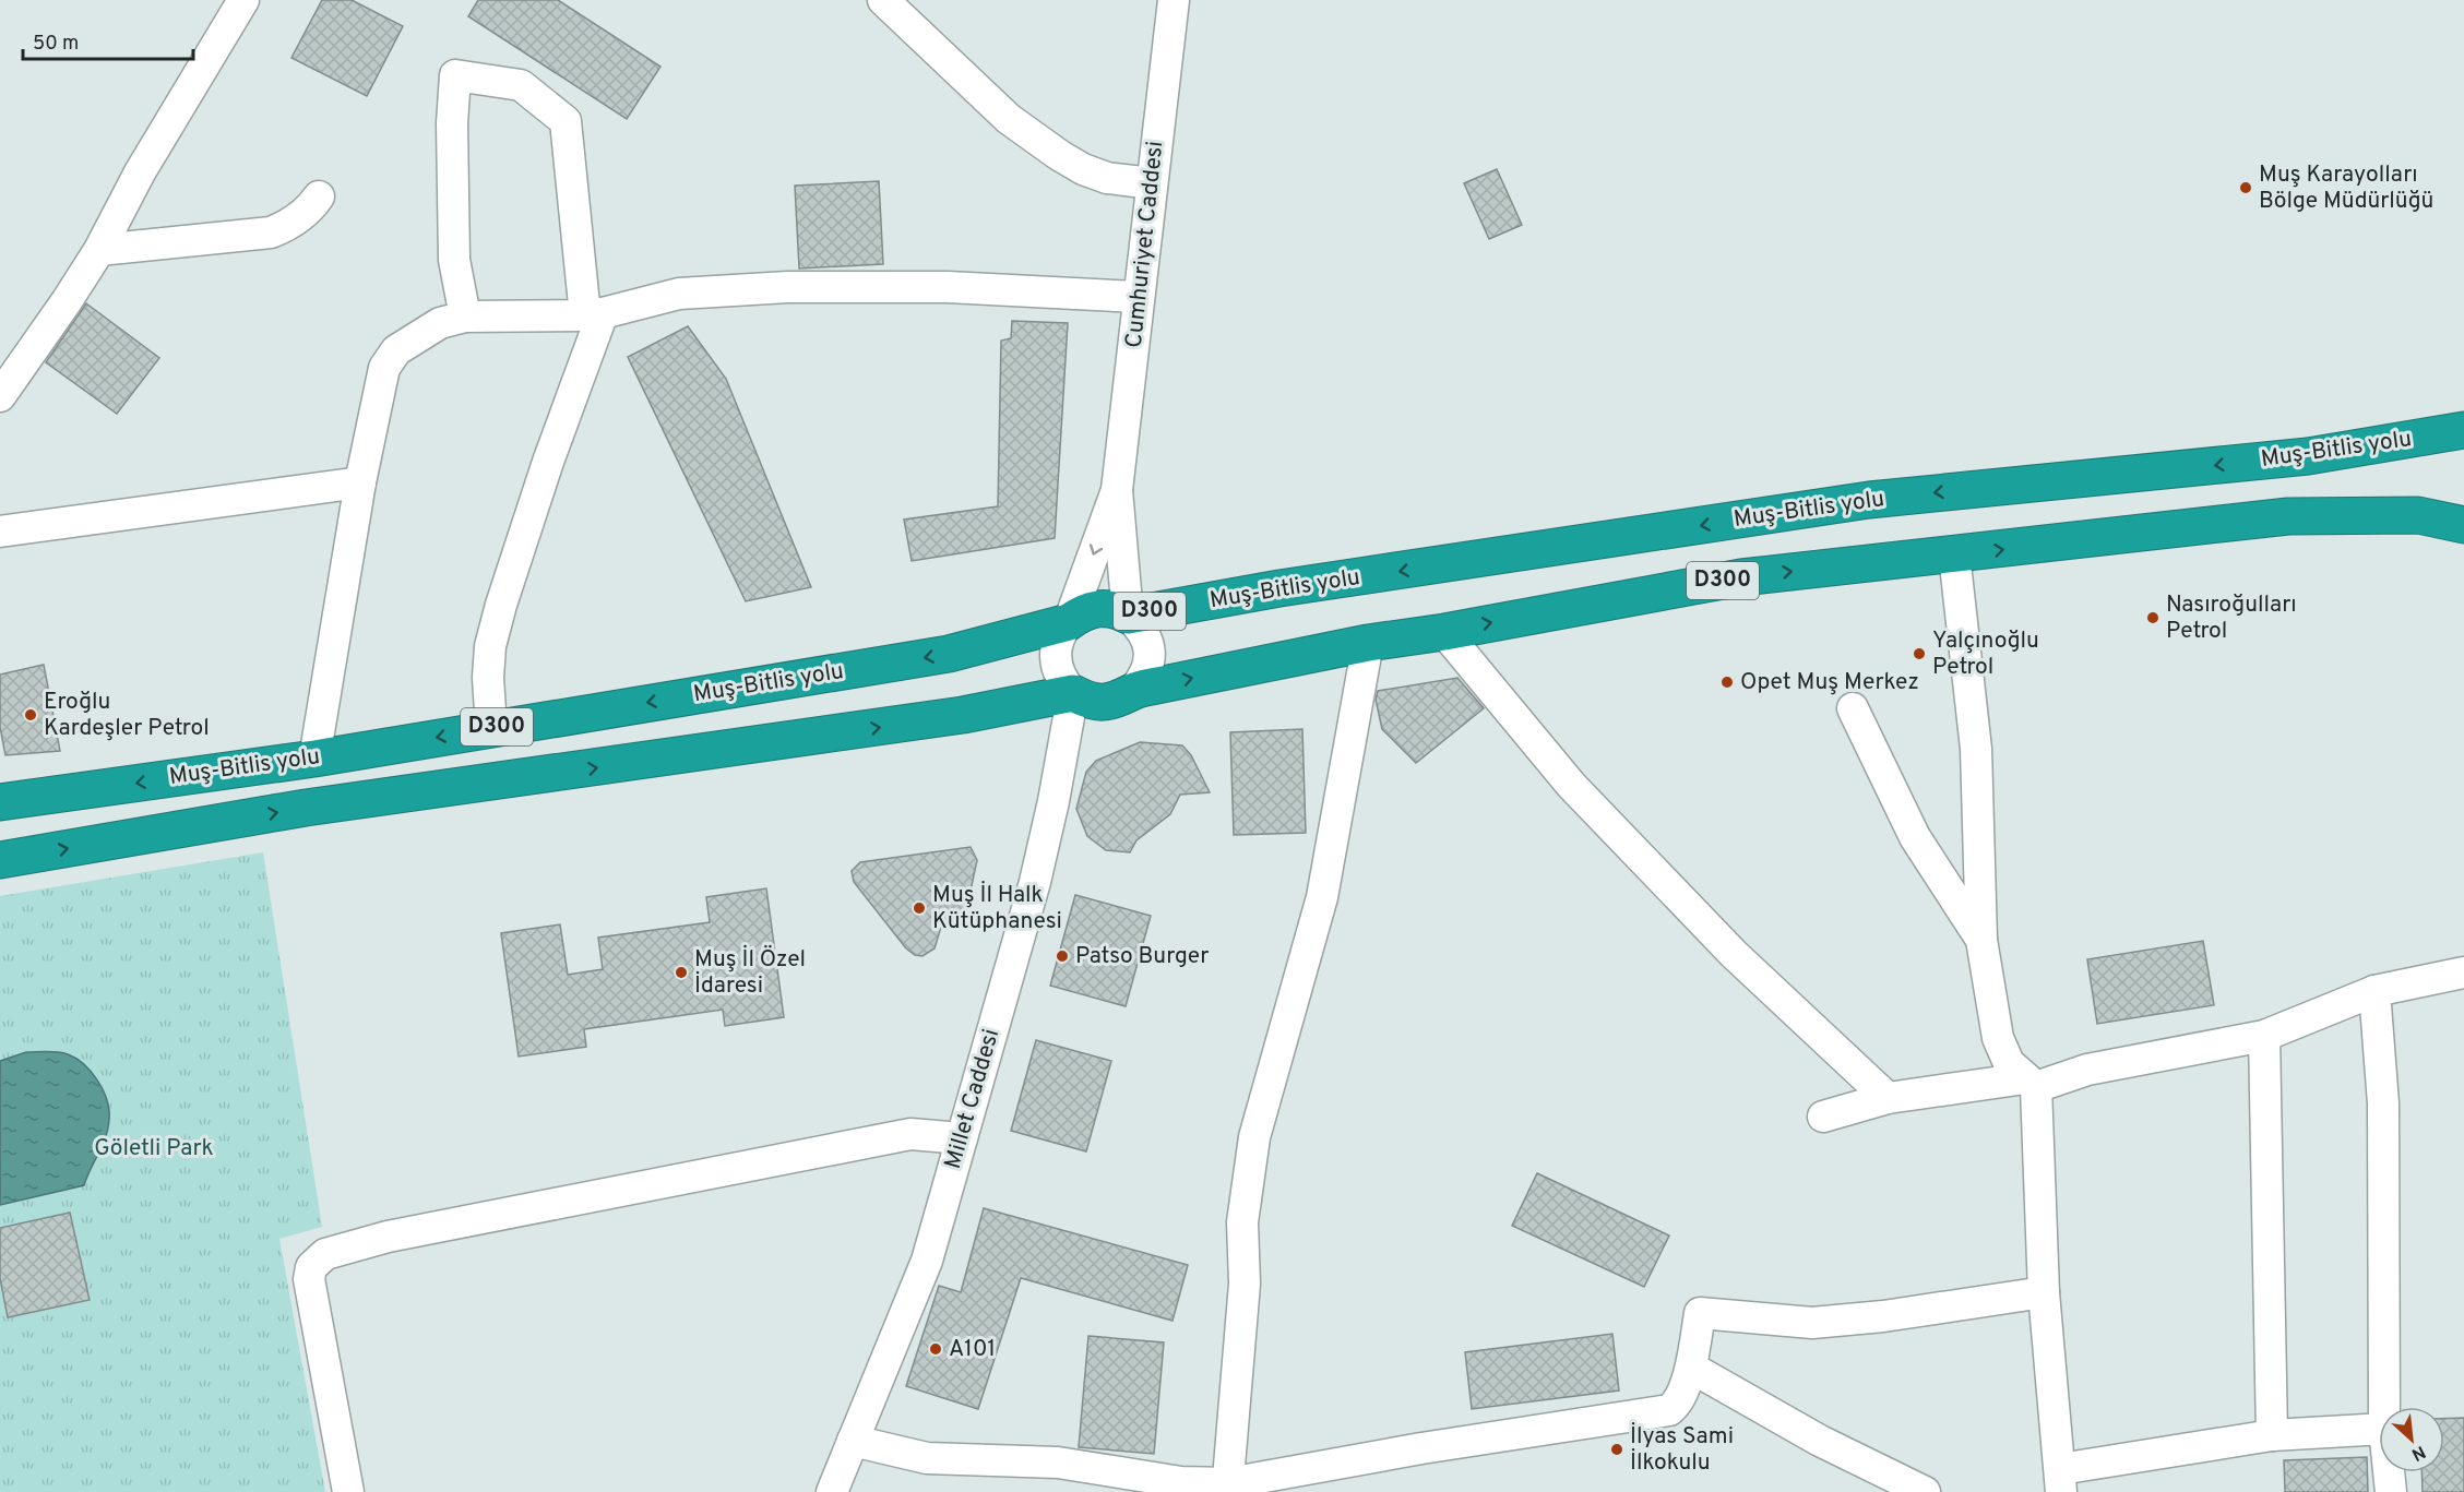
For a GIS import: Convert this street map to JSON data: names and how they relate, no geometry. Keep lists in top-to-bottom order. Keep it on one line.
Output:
{"streets":{"highway":["Muş-Bitlis yolu","D300"],"street":["Cumhuriyet Caddesi","Millet Caddesi"]},"crossings":[["Cumhuriyet Caddesi","Muş-Bitlis yolu"],["Cumhuriyet Caddesi","D300"],["Cumhuriyet Caddesi","Millet Caddesi"],["Muş-Bitlis yolu","D300"],["Muş-Bitlis yolu","Millet Caddesi"],["D300","Millet Caddesi"]],"parks":["Göletli Park"],"places":["Muş Karayolları Bölge Müdürlüğü","Nasıroğulları Petrol","Yalçınoğlu Petrol","Opet Muş Merkez","Eroğlu Kardeşler Petrol","Muş İl Halk Kütüphanesi","Patso Burger","Muş İl Özel İdaresi","A101","İlyas Sami İlkokulu"],"scale_bar":"50 m","north":"bottom right"}
